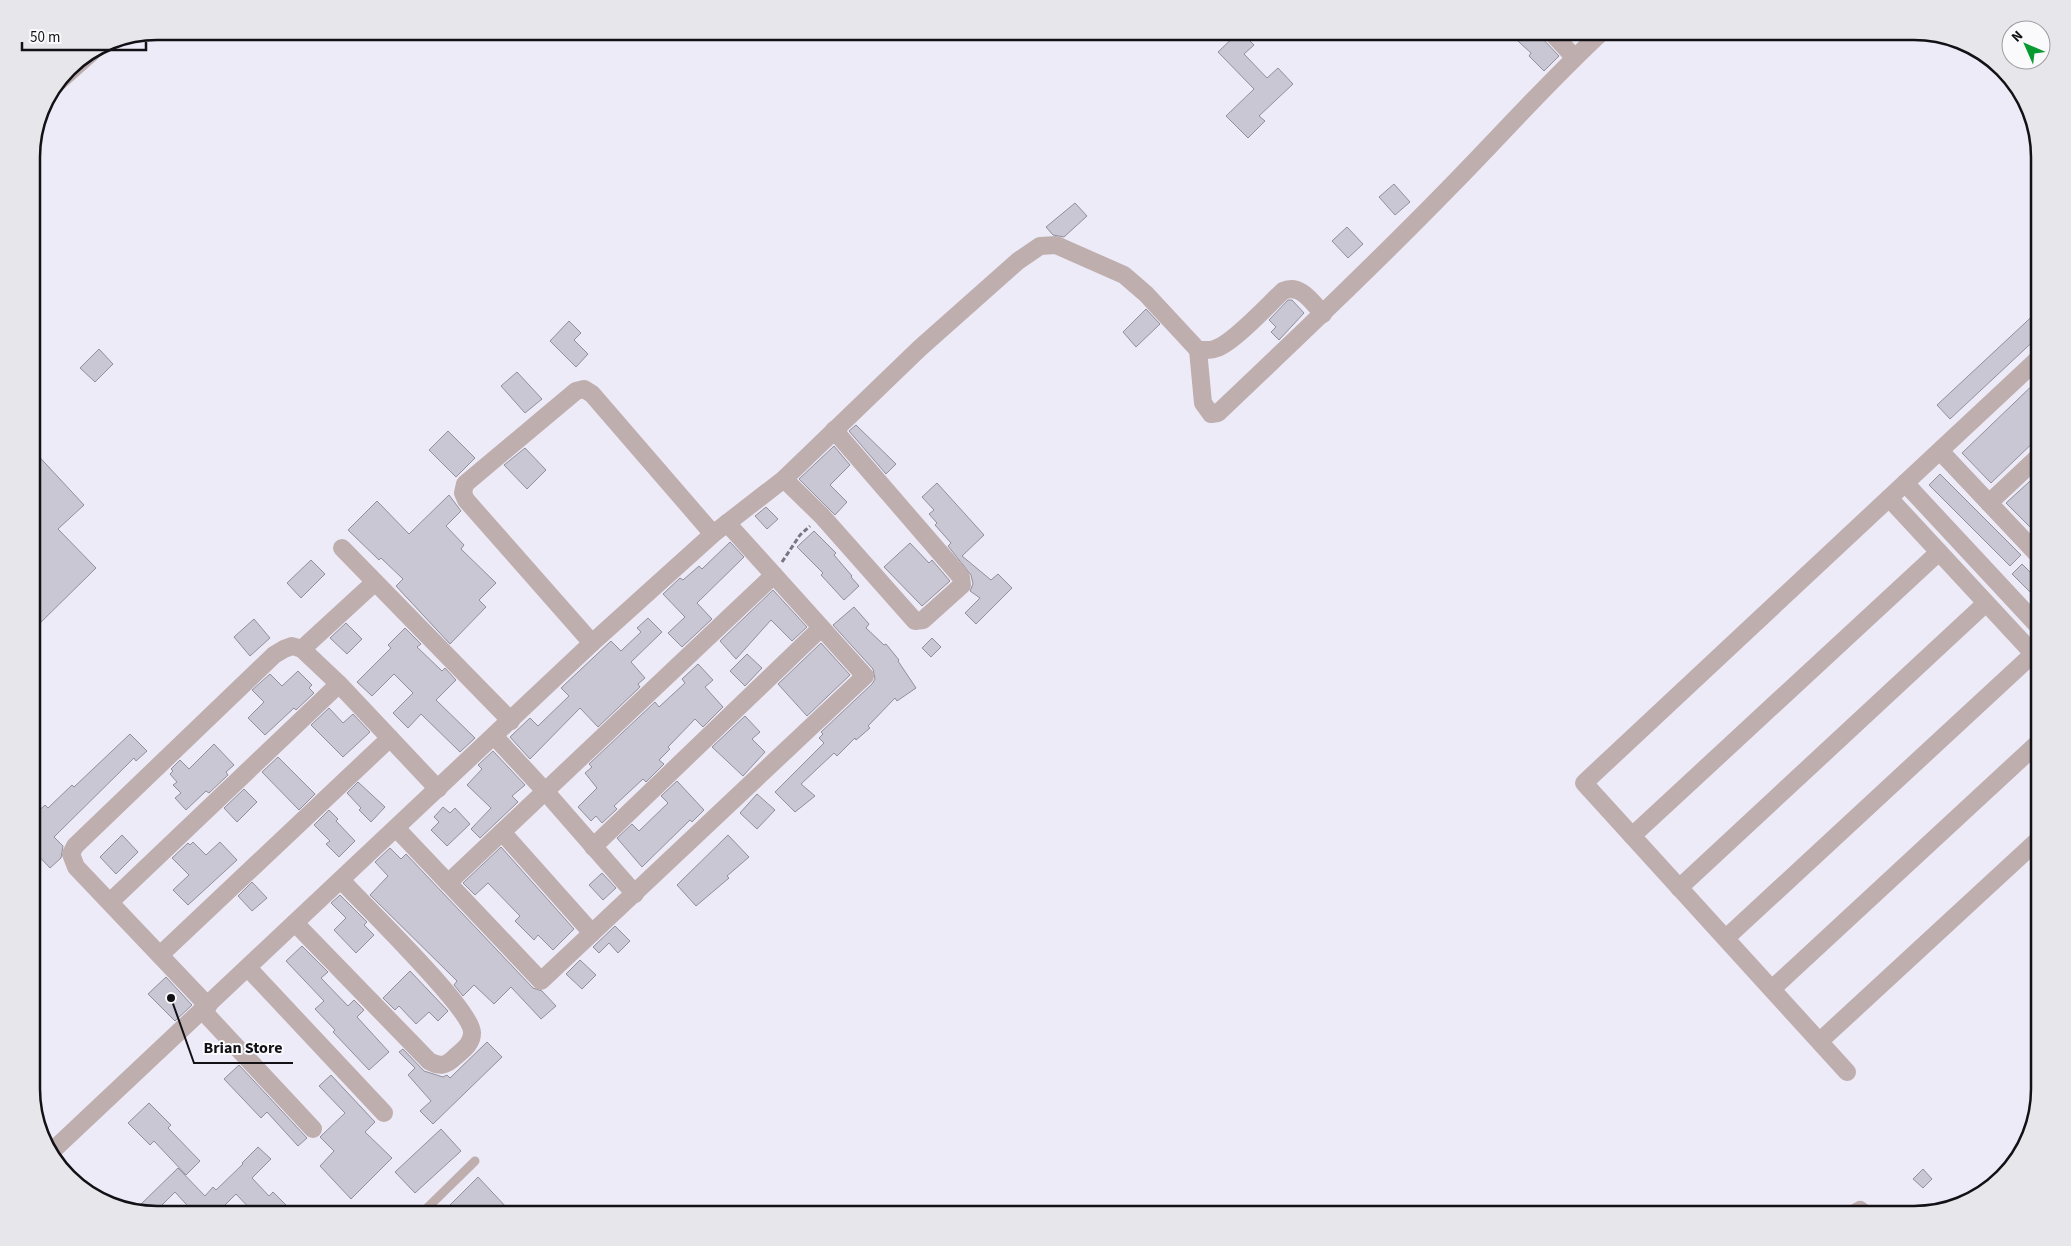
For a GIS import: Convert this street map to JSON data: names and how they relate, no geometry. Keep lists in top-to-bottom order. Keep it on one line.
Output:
{"places":["Brian Store"],"scale_bar":"50 m","north":"top left"}
